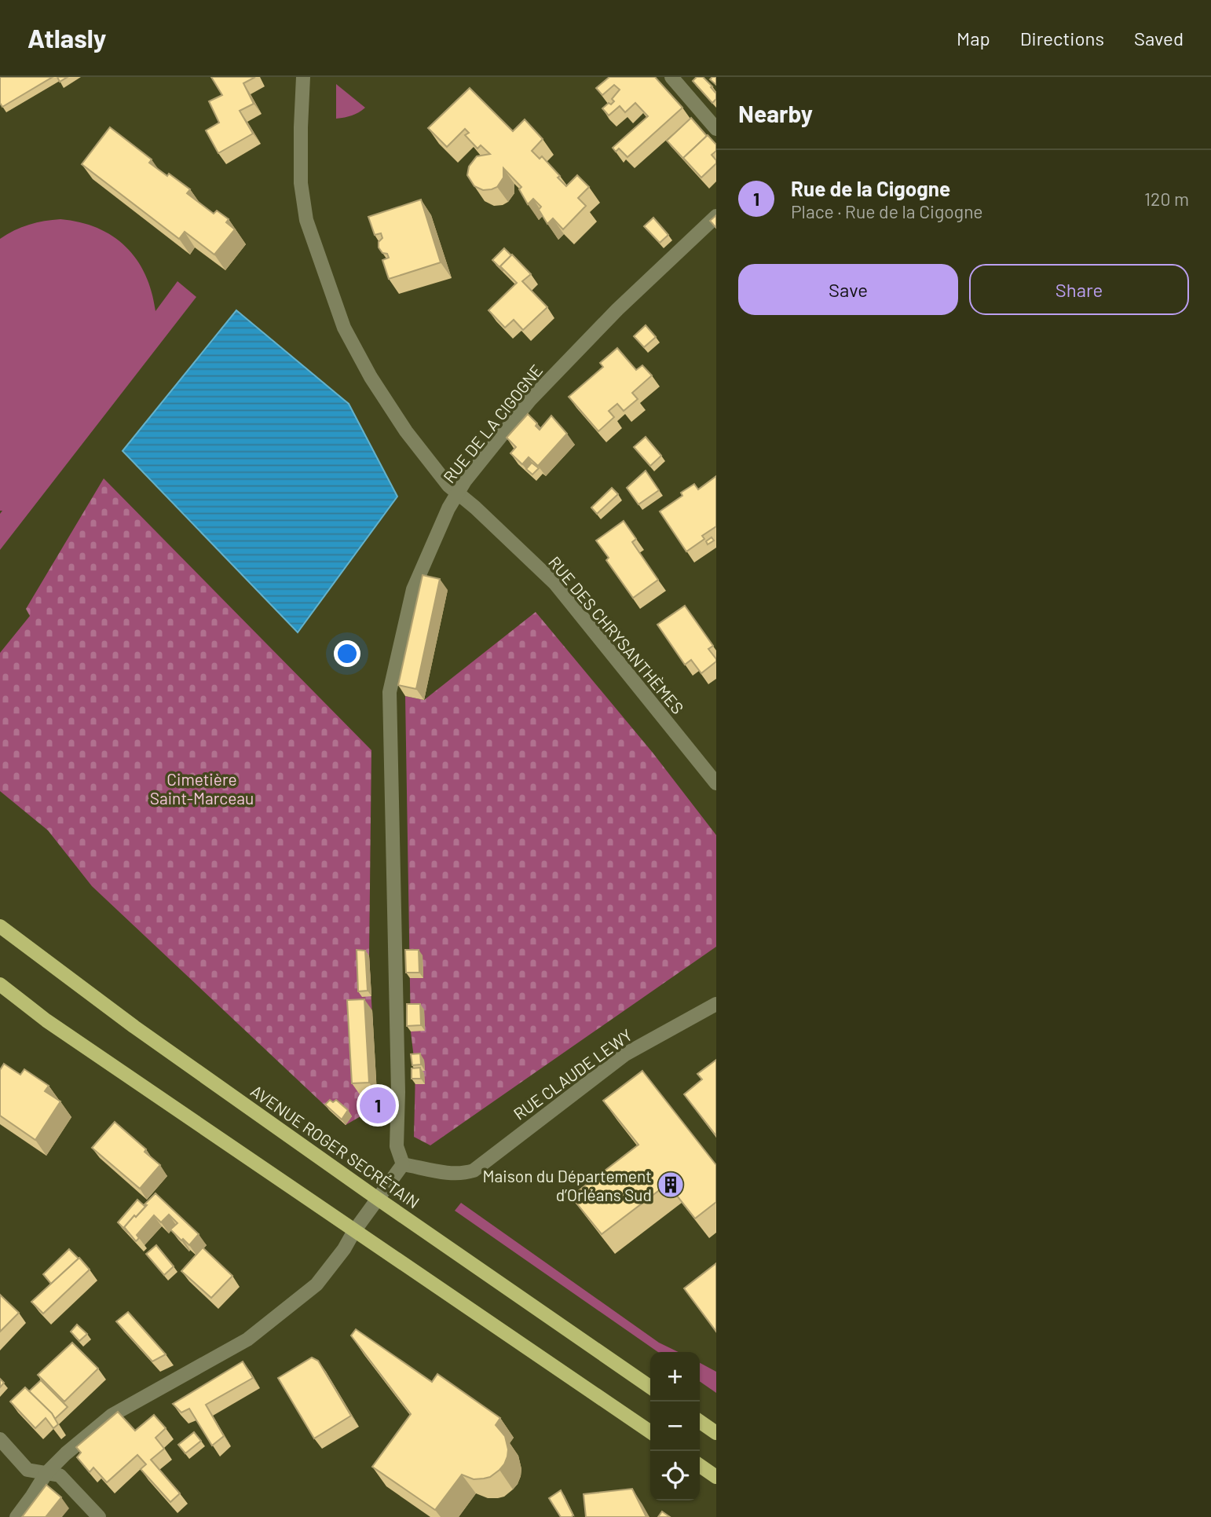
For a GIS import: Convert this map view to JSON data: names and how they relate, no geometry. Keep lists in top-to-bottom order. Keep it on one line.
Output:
{"streets":{"main road":["AVENUE ROGER SECRÉTAIN"],"street":["RUE DE LA CIGOGNE","RUE DES CHRYSANTHÈMES","RUE CLAUDE LEWY"]},"crossings":[["RUE DE LA CIGOGNE","RUE DES CHRYSANTHÈMES"],["RUE DE LA CIGOGNE","RUE CLAUDE LEWY"]],"parks":["Cimetière Saint-Marceau"],"places":{"building":["Maison du Département d’Orléans Sud"]},"page":{"header":"Atlasly","nav":["Map","Directions","Saved"],"heading":"Nearby","list":[{"mark":"1","name":"Rue de la Cigogne","note":"Place · Rue de la Cigogne","value":"120 m"}],"buttons":["Save","Share"],"pins":"1","map_buttons":["+","−"]}}
